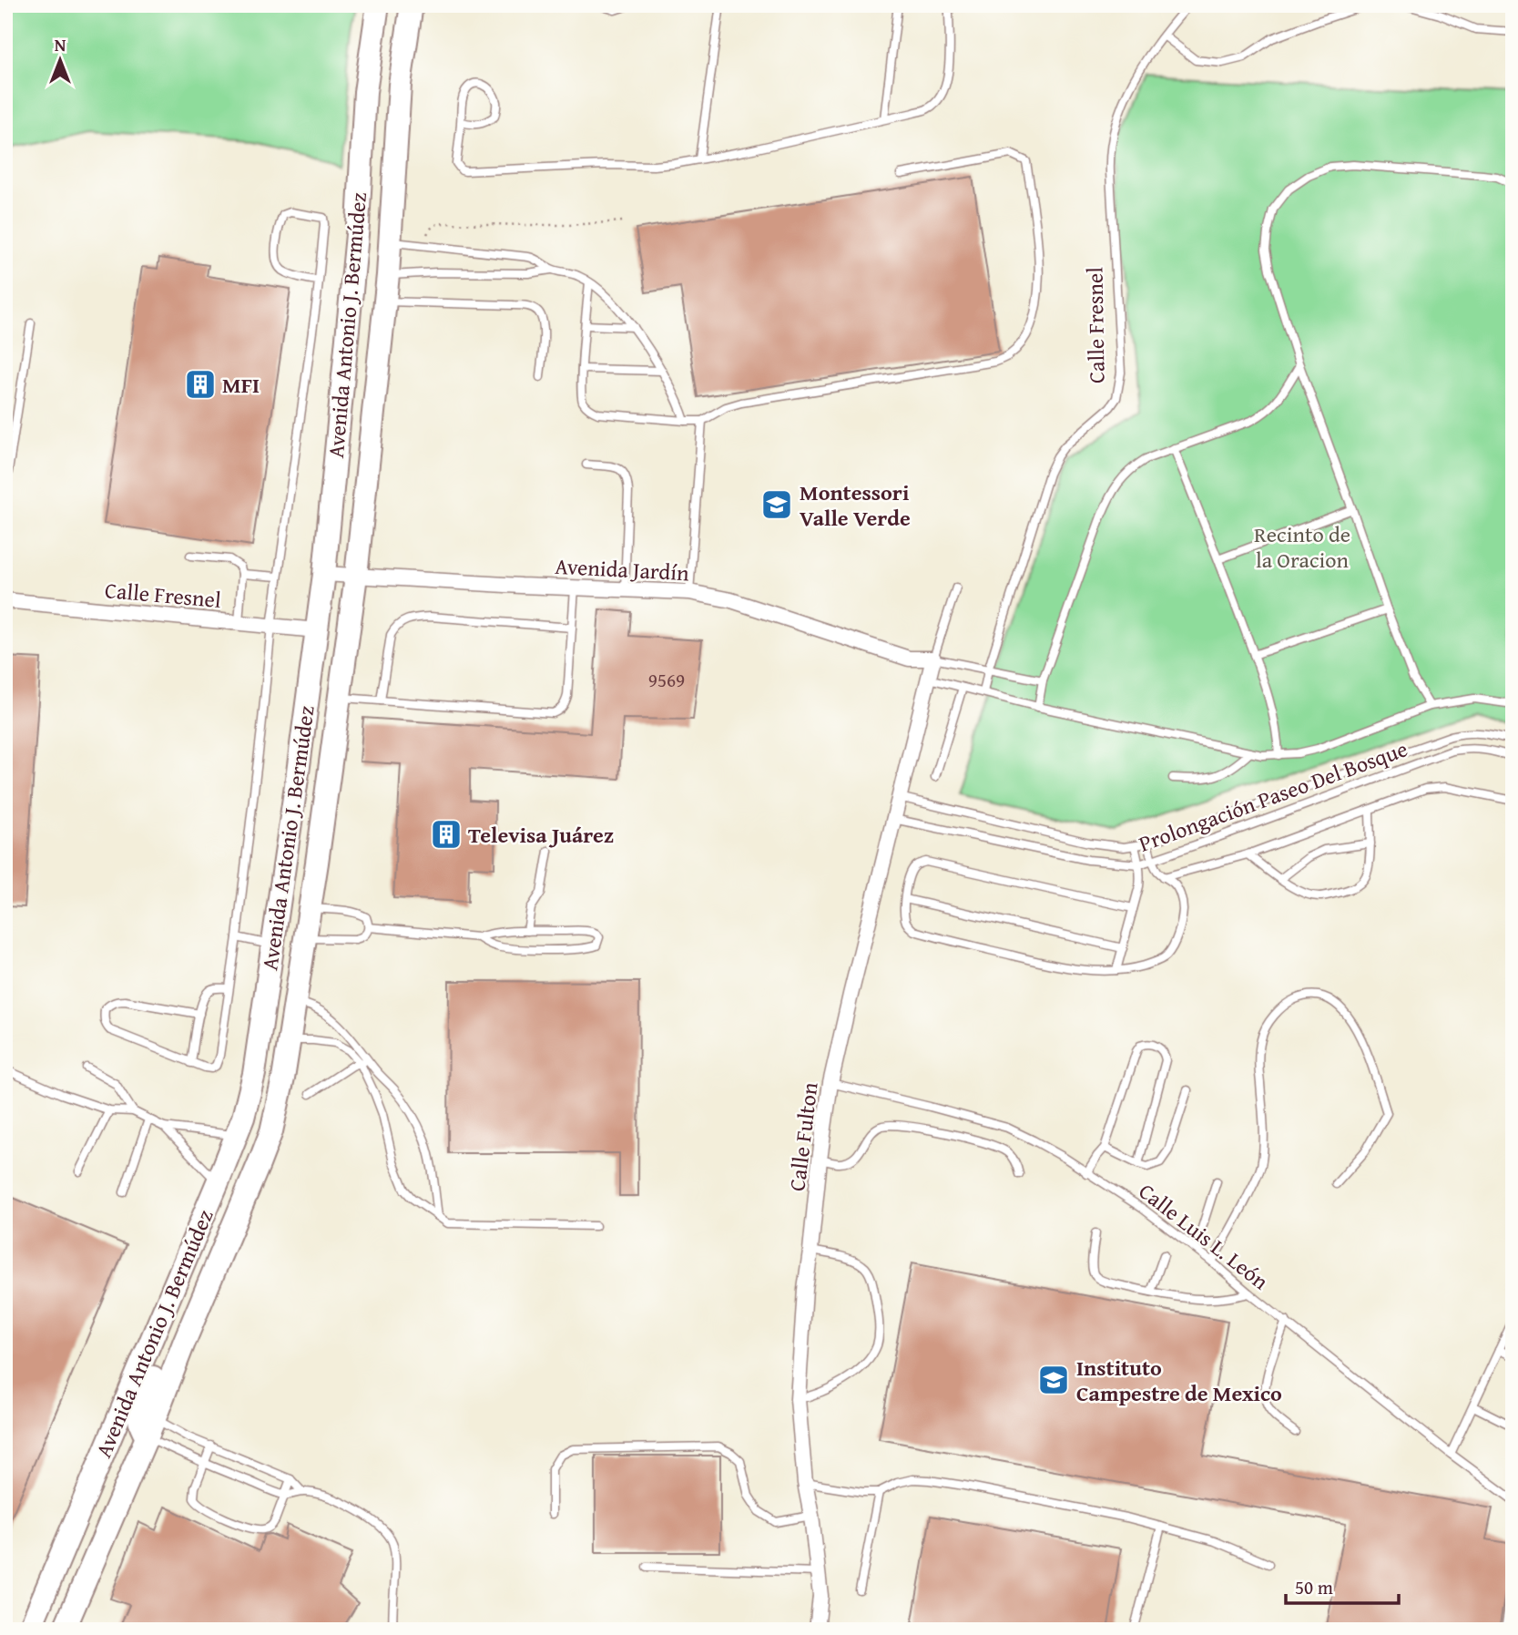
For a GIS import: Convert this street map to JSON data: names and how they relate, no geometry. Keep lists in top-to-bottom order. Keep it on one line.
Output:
{"streets":{"main road":["Avenida Antonio J. Bermúdez"],"street":["Calle Fresnel","Avenida Jardín","Calle Fulton"],"lane":["Prolongación Paseo Del Bosque","Calle Luis L. León"]},"crossings":[["Avenida Antonio J. Bermúdez","Calle Fresnel"],["Avenida Antonio J. Bermúdez","Avenida Jardín"],["Avenida Jardín","Calle Fulton"],["Prolongación Paseo Del Bosque","Calle Fulton"],["Calle Fulton","Calle Luis L. León"]],"parks":["Recinto de la Oracion"],"places":{"building":["MFI","Televisa Juárez"],"school or university":["Montessori Valle Verde","Instituto Campestre de Mexico"]},"house_numbers":["9569"],"scale_bar":"50 m","north":"top"}
